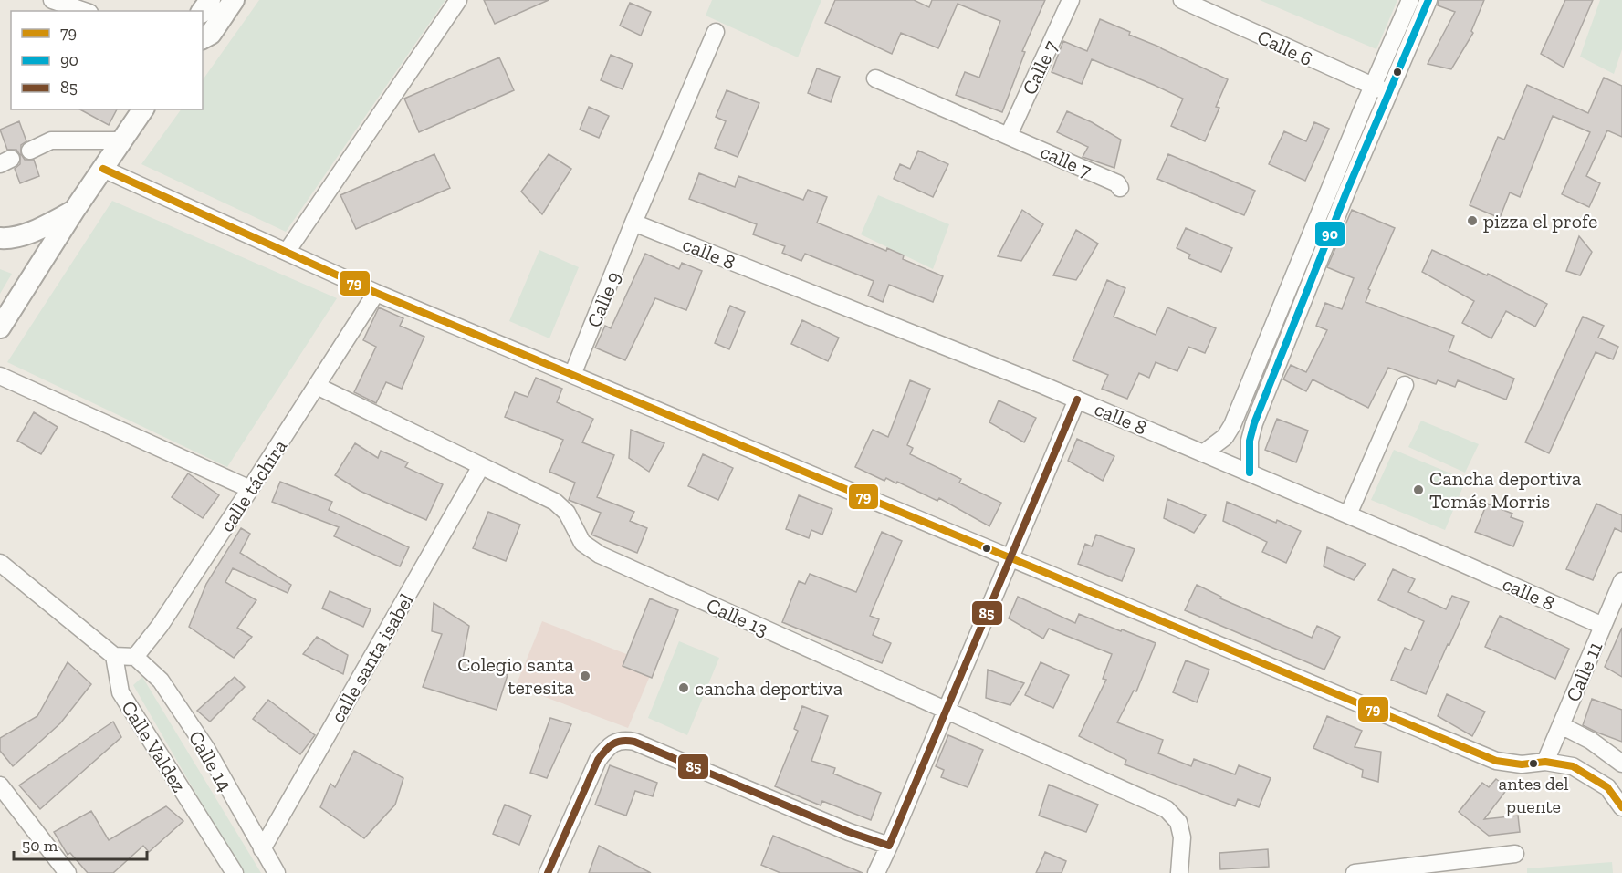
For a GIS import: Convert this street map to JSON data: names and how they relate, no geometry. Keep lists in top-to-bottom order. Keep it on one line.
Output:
{"streets":{"street":["Calle 6","Calle 7","calle 7","calle 8","Calle 9","calle táchira","Calle 13","calle santa isabel","Calle 11","Calle Valdez","Calle 14"]},"crossings":[["Calle 7","calle 7"],["calle 8","Calle 9"],["calle 8","Calle 11"],["calle táchira","Calle 13"],["calle táchira","Calle 14"],["Calle 13","calle santa isabel"],["calle santa isabel","Calle 14"]],"places":["pizza el profe","Cancha deportiva Tomás Morris","Colegio santa teresita","cancha deportiva","antes del puente"],"lines":["transit line 90","transit line 79","transit line 85"],"legend":["79","90","85"],"scale_bar":"50 m"}
